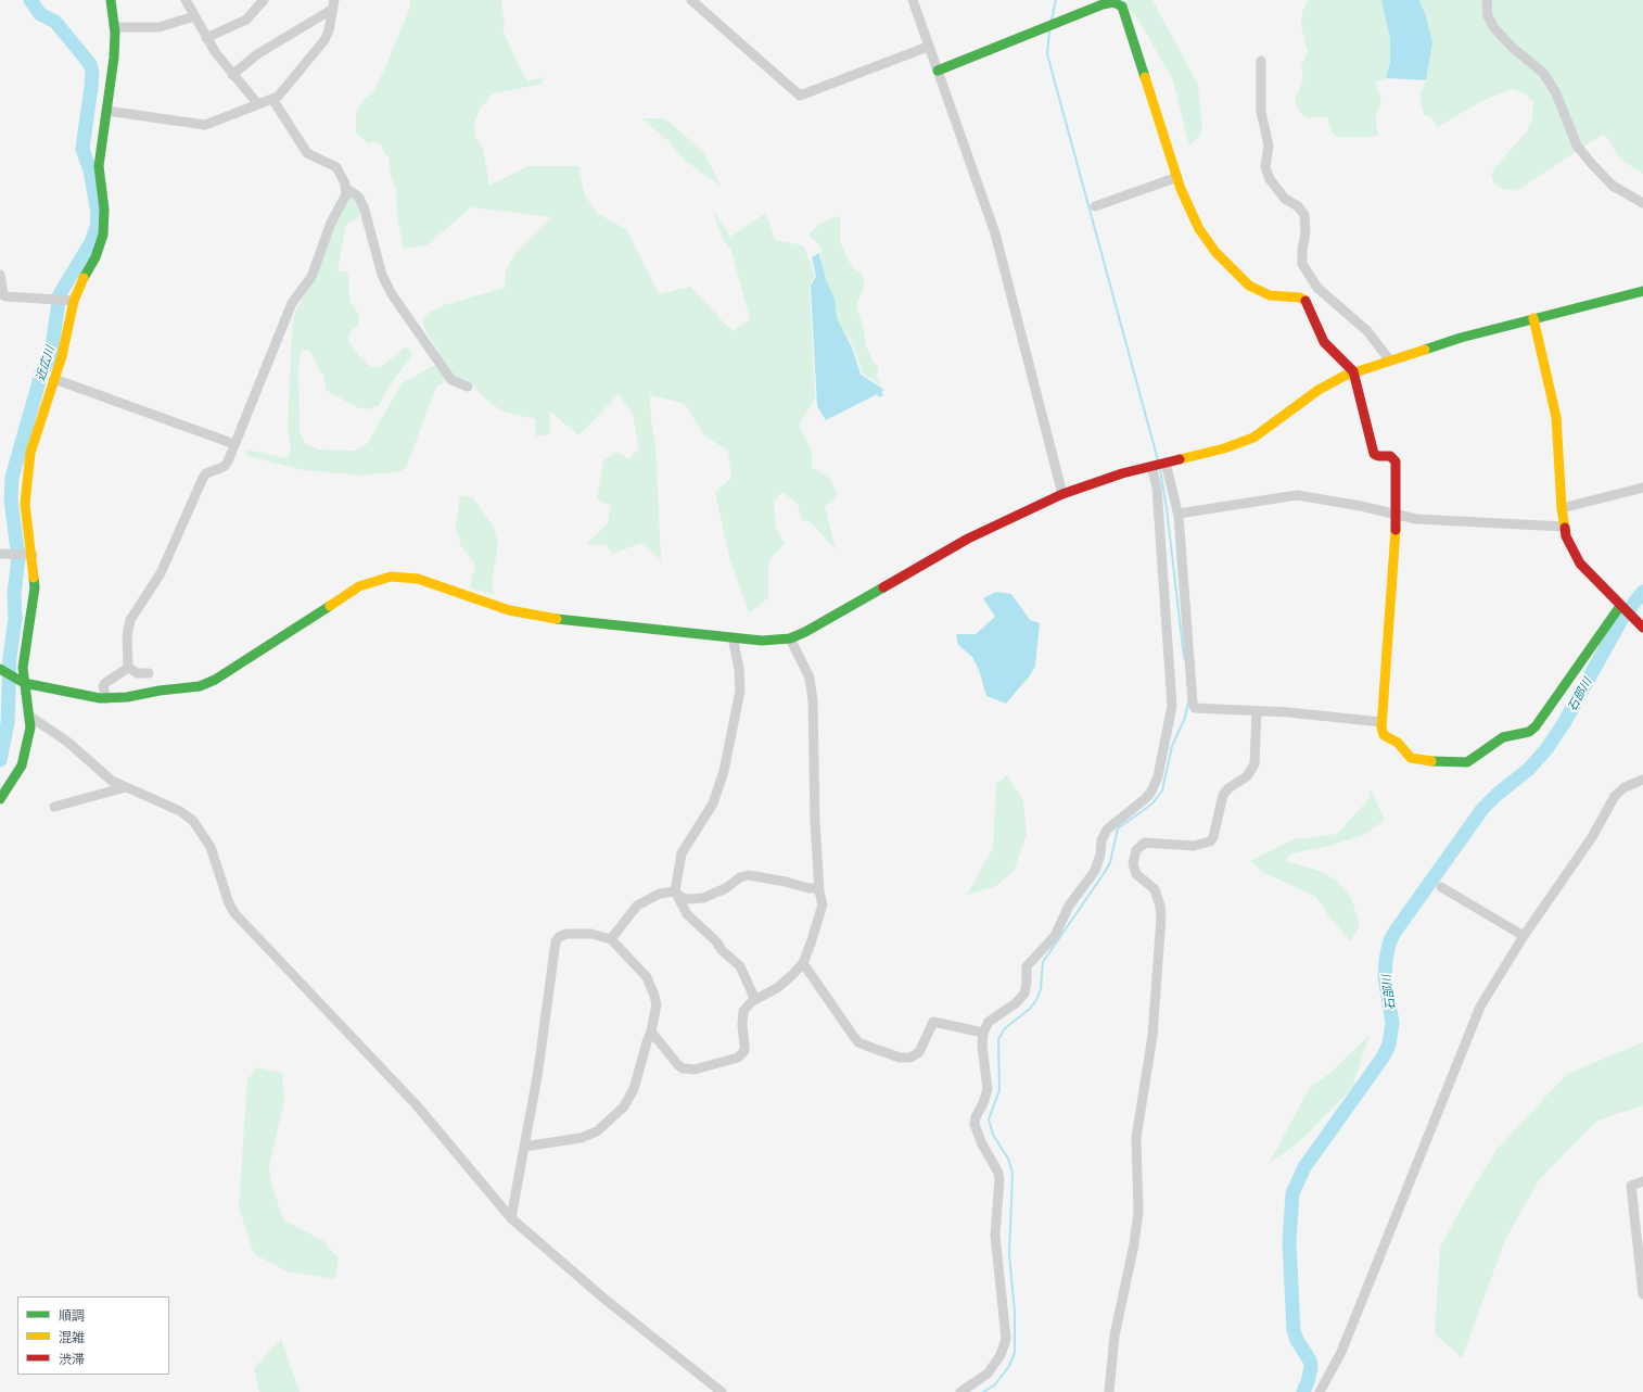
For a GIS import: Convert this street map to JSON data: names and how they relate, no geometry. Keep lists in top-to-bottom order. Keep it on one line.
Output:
{"water":["近広川","石部川"],"legend":["順調","混雑","渋滞"]}
